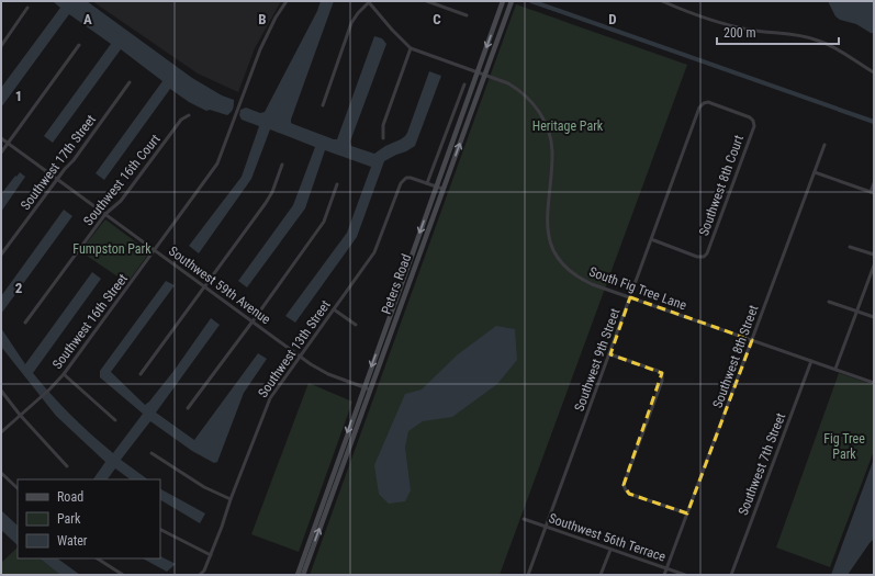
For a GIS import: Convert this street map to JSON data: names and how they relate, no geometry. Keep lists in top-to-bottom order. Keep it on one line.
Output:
{"streets":{"main road":["Peters Road"],"street":["Southwest 17th Street","Southwest 16th Court","Southwest 8th Court","Southwest 59th Avenue","South Fig Tree Lane","Southwest 16th Street","Southwest 13th Street","Southwest 8th Street","Southwest 9th Street","Southwest 7th Street","Southwest 56th Terrace"]},"crossings":[["Southwest 17th Street","Southwest 59th Avenue"],["Southwest 16th Court","Southwest 59th Avenue"],["Southwest 8th Court","Southwest 9th Street"],["Peters Road","Southwest 59th Avenue"],["Peters Road","South Fig Tree Lane"],["Peters Road","Southwest 13th Street"],["Southwest 59th Avenue","Southwest 16th Street"],["Southwest 59th Avenue","Southwest 13th Street"],["South Fig Tree Lane","Southwest 8th Street"],["South Fig Tree Lane","Southwest 9th Street"],["South Fig Tree Lane","Southwest 7th Street"],["Southwest 8th Street","Southwest 56th Terrace"],["Southwest 9th Street","Southwest 56th Terrace"]],"parks":["Heritage Park","Fumpston Park","Fig Tree Park"],"legend":["Road","Park","Water"],"scale_bar":"200 m","grid":{"columns":["A","B","C","D"],"rows":["1","2"]}}
